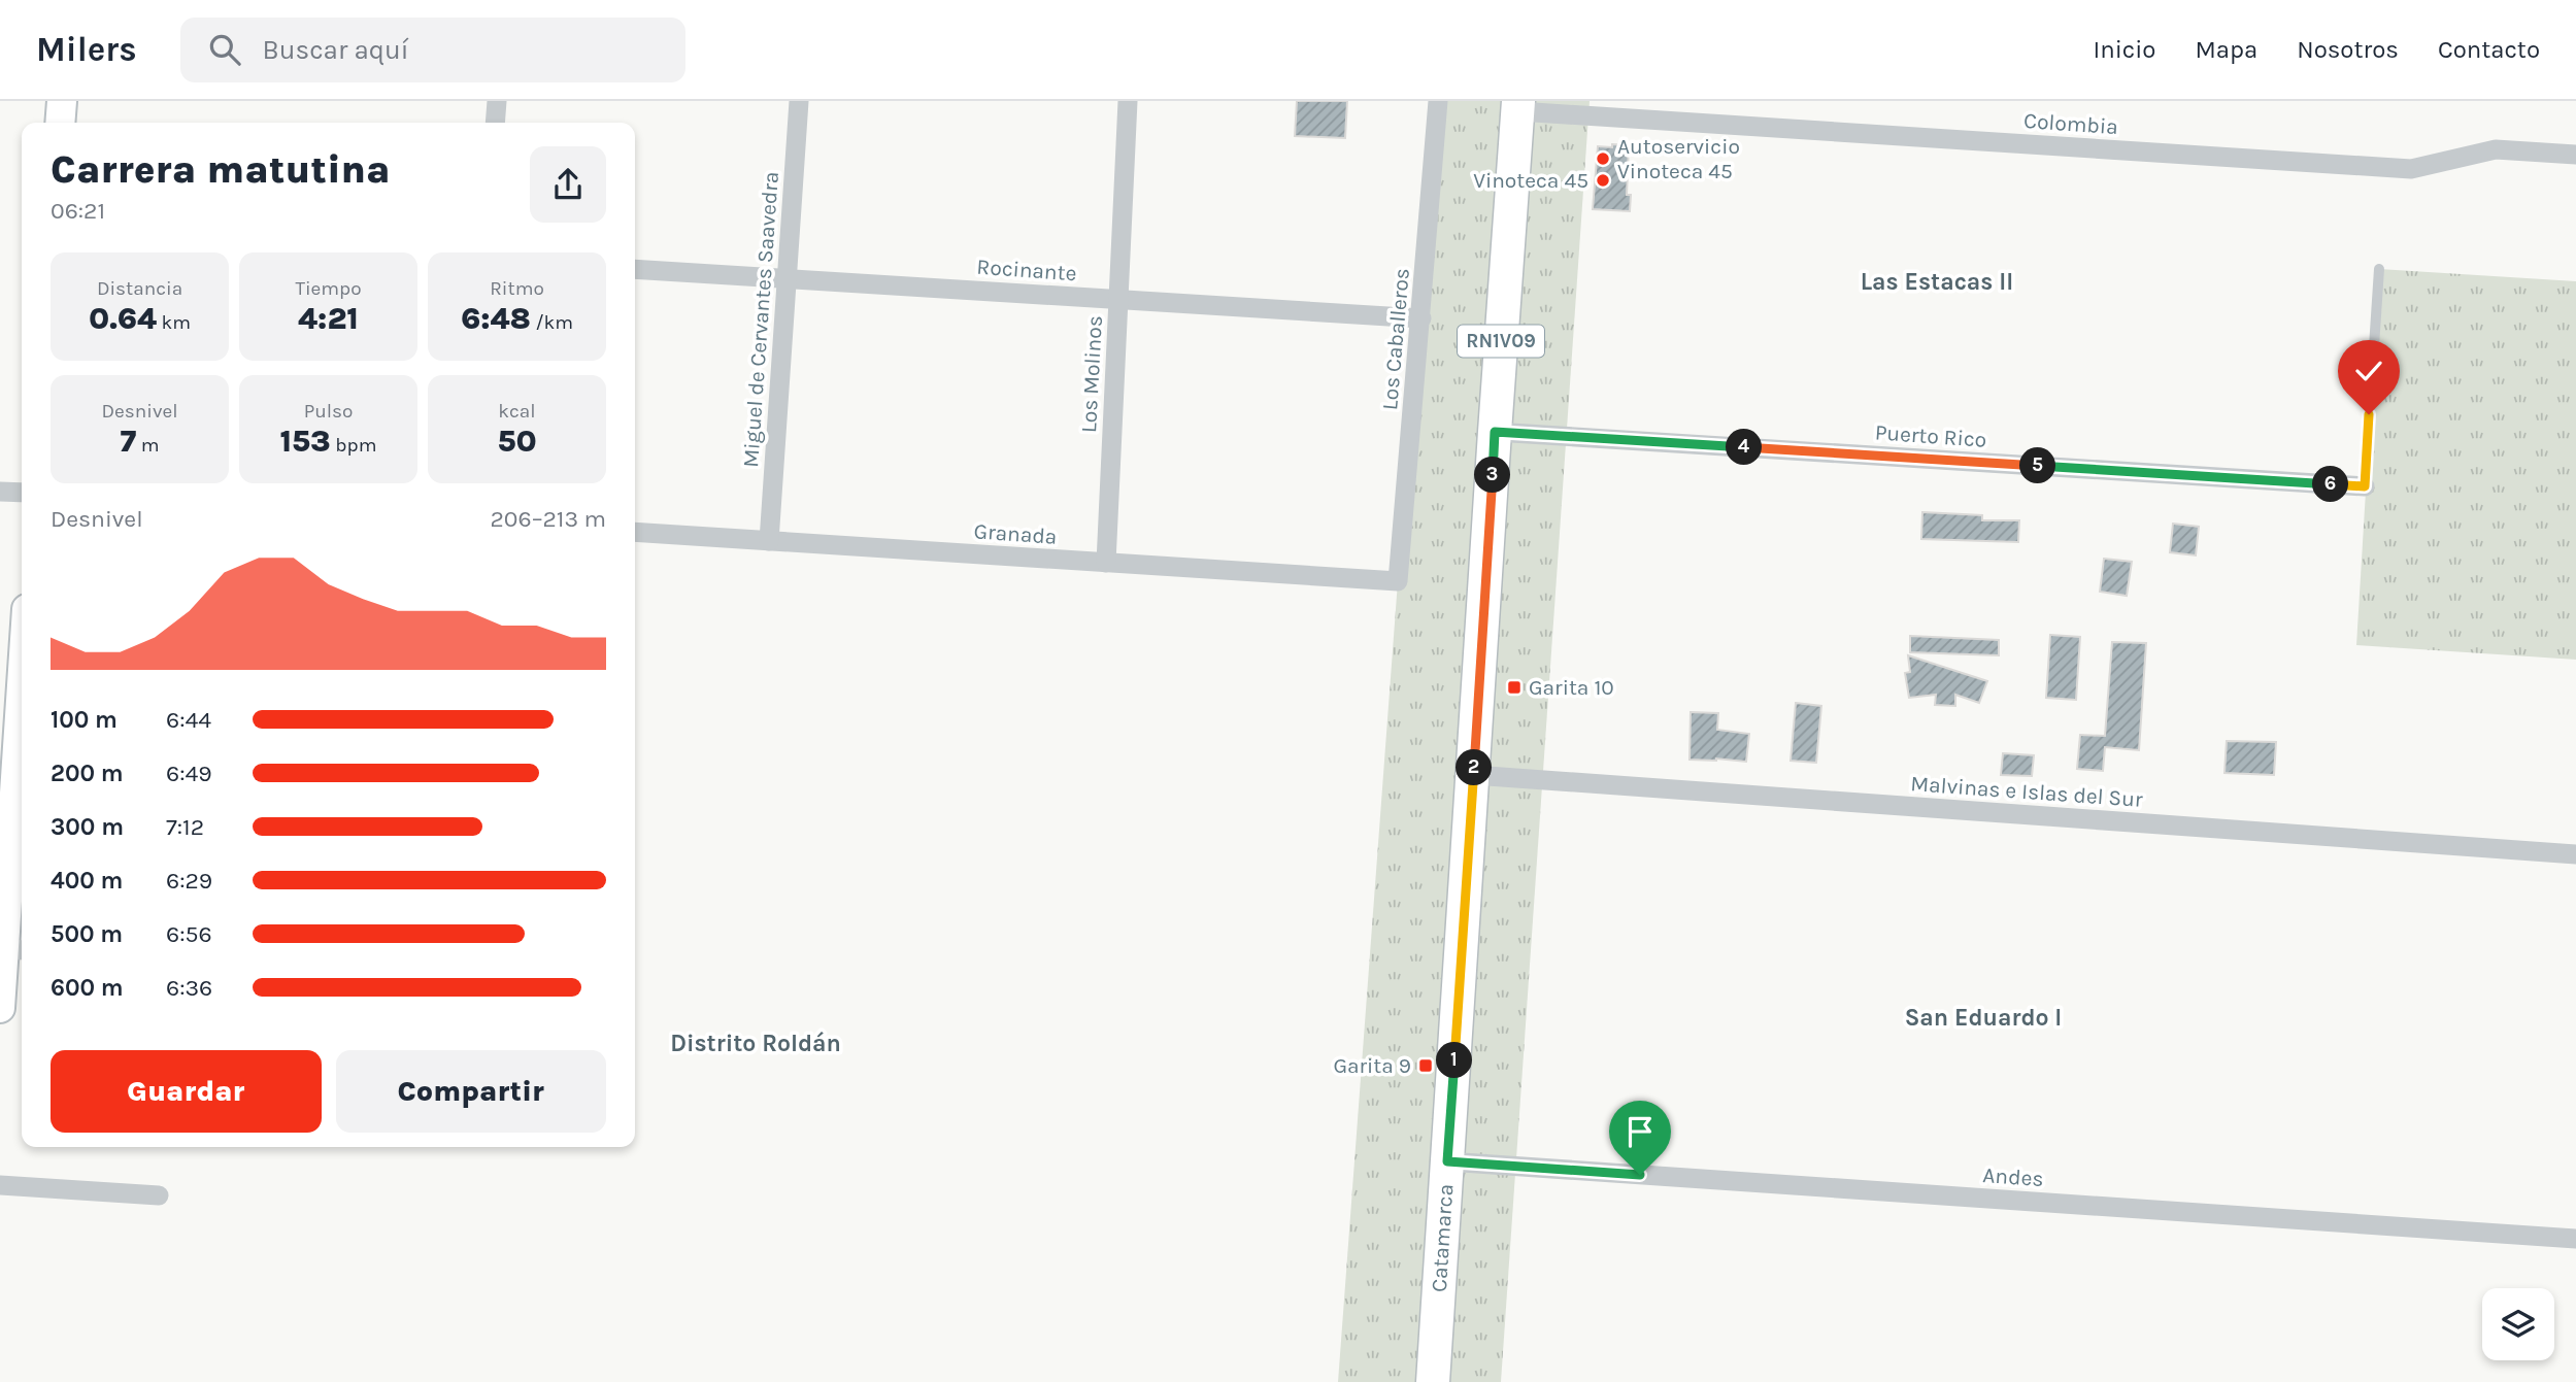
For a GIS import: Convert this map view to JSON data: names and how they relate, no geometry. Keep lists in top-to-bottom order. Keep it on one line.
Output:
{"streets":{"main road":["RN1V09","Catamarca"],"street":["Colombia","Rocinante","Miguel de Cervantes Saavedra","Los Caballeros","Los Molinos","Puerto Rico","Granada","Malvinas e Islas del Sur","Andes"]},"crossings":[["Colombia","Catamarca"],["Rocinante","Miguel de Cervantes Saavedra"],["Rocinante","Los Caballeros"],["Rocinante","Los Molinos"],["Miguel de Cervantes Saavedra","Granada"],["Los Caballeros","Granada"],["Los Molinos","Granada"],["Puerto Rico","Catamarca"],["Malvinas e Islas del Sur","Catamarca"],["Andes","Catamarca"]],"districts":["Las Estacas II","San Eduardo I","Distrito Roldán"],"places":{"other":["Autoservicio Vinoteca 45","Vinoteca 45"],"transit":["Garita 10","Garita 9"]},"page":{"header":"Milers","search":"Buscar aquí","nav":["Inicio","Mapa","Nosotros","Contacto"],"heading":["Carrera matutina","06:21"],"stats":[["Distancia","0.64 km"],["Tiempo","4:21"],["Ritmo","6:48 /km"],["Desnivel","7 m"],["Pulso","153 bpm"],["kcal","50"]],"pins":["4","5","3","6","2","1"],"chart":["Desnivel","206–213 m"],"list":[{"name":"100 m","note":"6:44"},{"name":"200 m","note":"6:49"},{"name":"300 m","note":"7:12"},{"name":"400 m","note":"6:29"},{"name":"500 m","note":"6:56"},{"name":"600 m","note":"6:36"}],"buttons":["Guardar","Compartir"]}}
